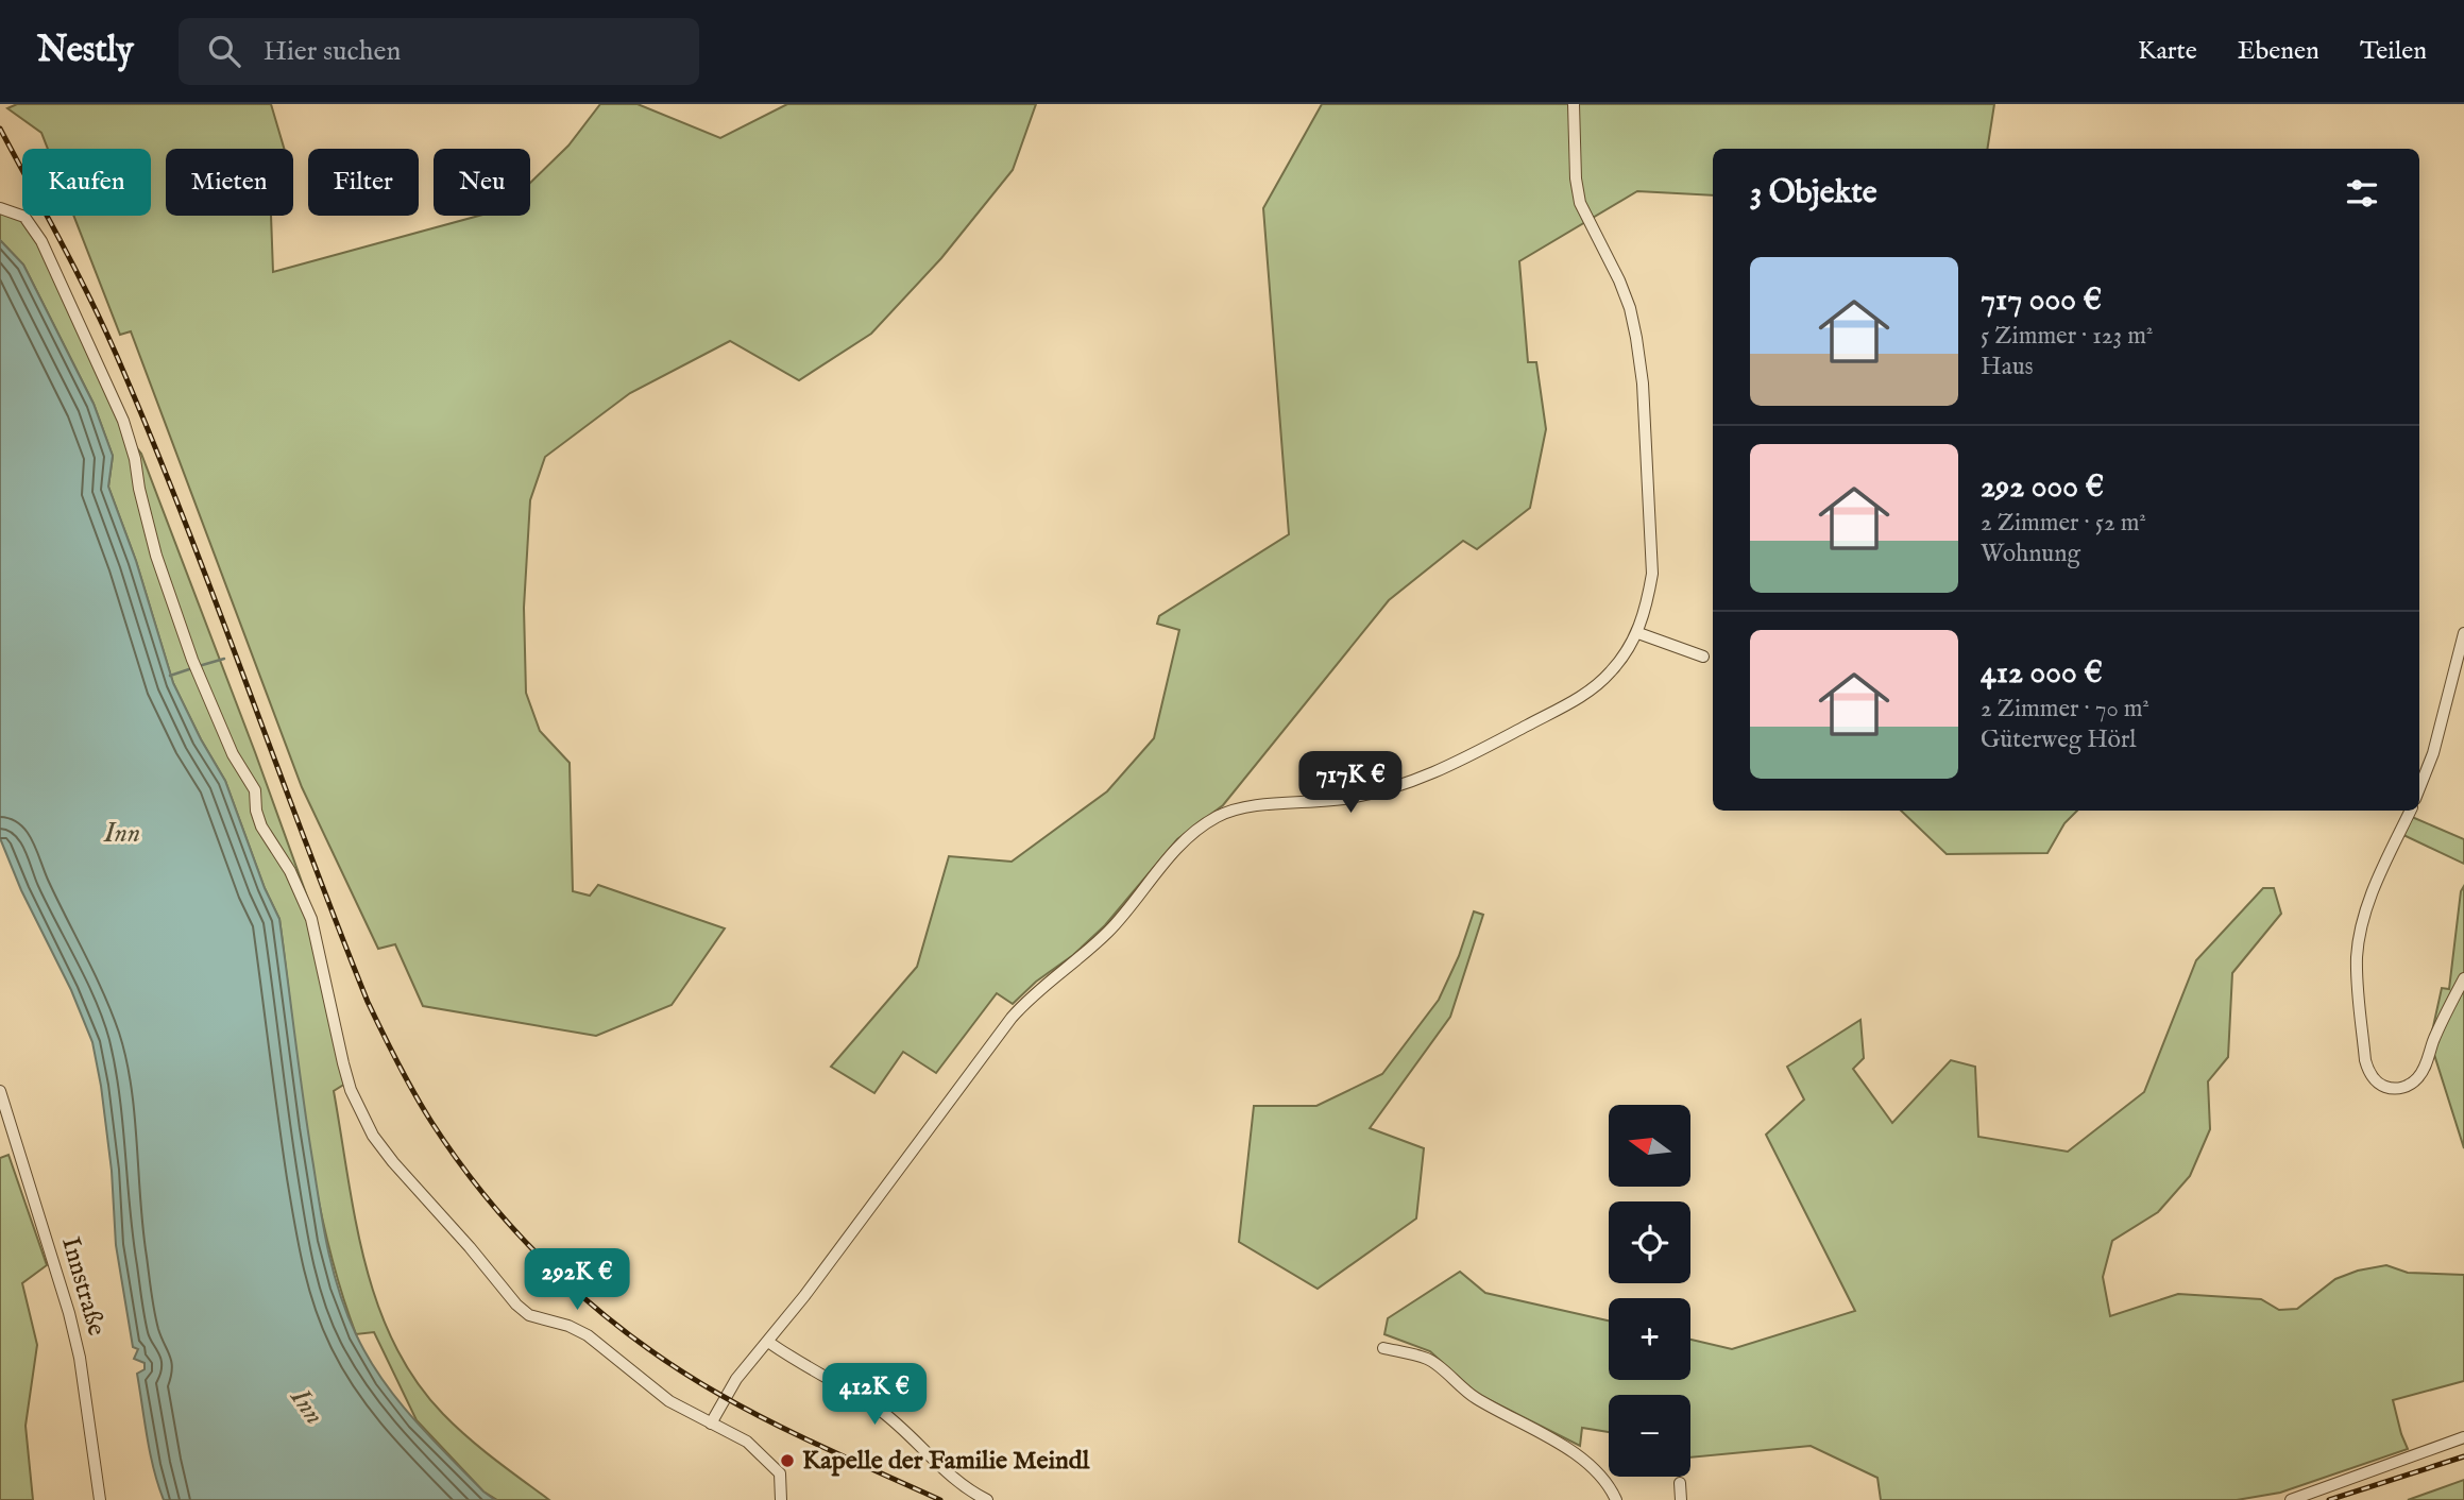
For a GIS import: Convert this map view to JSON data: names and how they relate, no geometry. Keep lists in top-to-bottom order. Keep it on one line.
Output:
{"streets":{"street":["Innstraße"]},"water":["Inn"],"places":["Kapelle der Familie Meindl"],"north":"left","page":{"header":"Nestly","search":"Hier suchen","nav":["Karte","Ebenen","Teilen"],"chip":["Kaufen","Mieten","Filter","Neu"],"heading":"3 Objekte","list":[{"name":"717 000 €","note":"5 Zimmer · 123 m² · Haus"},{"name":"292 000 €","note":"2 Zimmer · 52 m² · Wohnung"},{"name":"412 000 €","note":"2 Zimmer · 70 m² · Güterweg Hörl"}],"price":["717K €","292K €","412K €"],"map_buttons":["+","−"]}}
